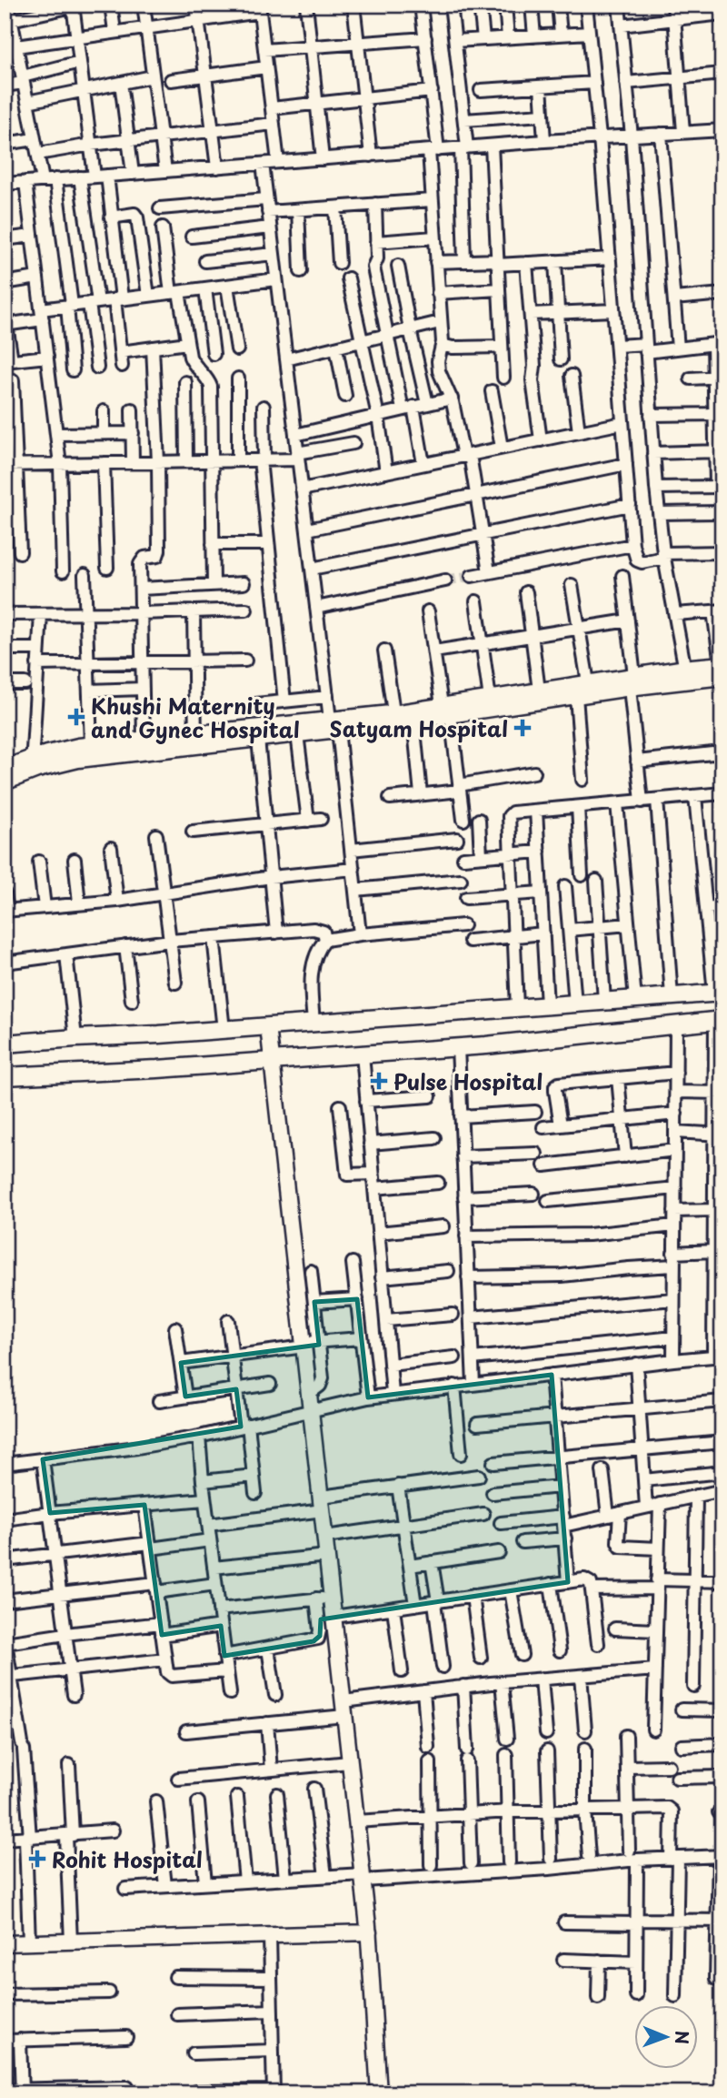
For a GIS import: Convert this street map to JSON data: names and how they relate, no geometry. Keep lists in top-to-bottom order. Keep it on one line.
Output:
{"places":{"health":["Khushi Maternity and Gynec Hospital","Satyam Hospital","Pulse Hospital","Rohit Hospital"]},"north":"right"}
